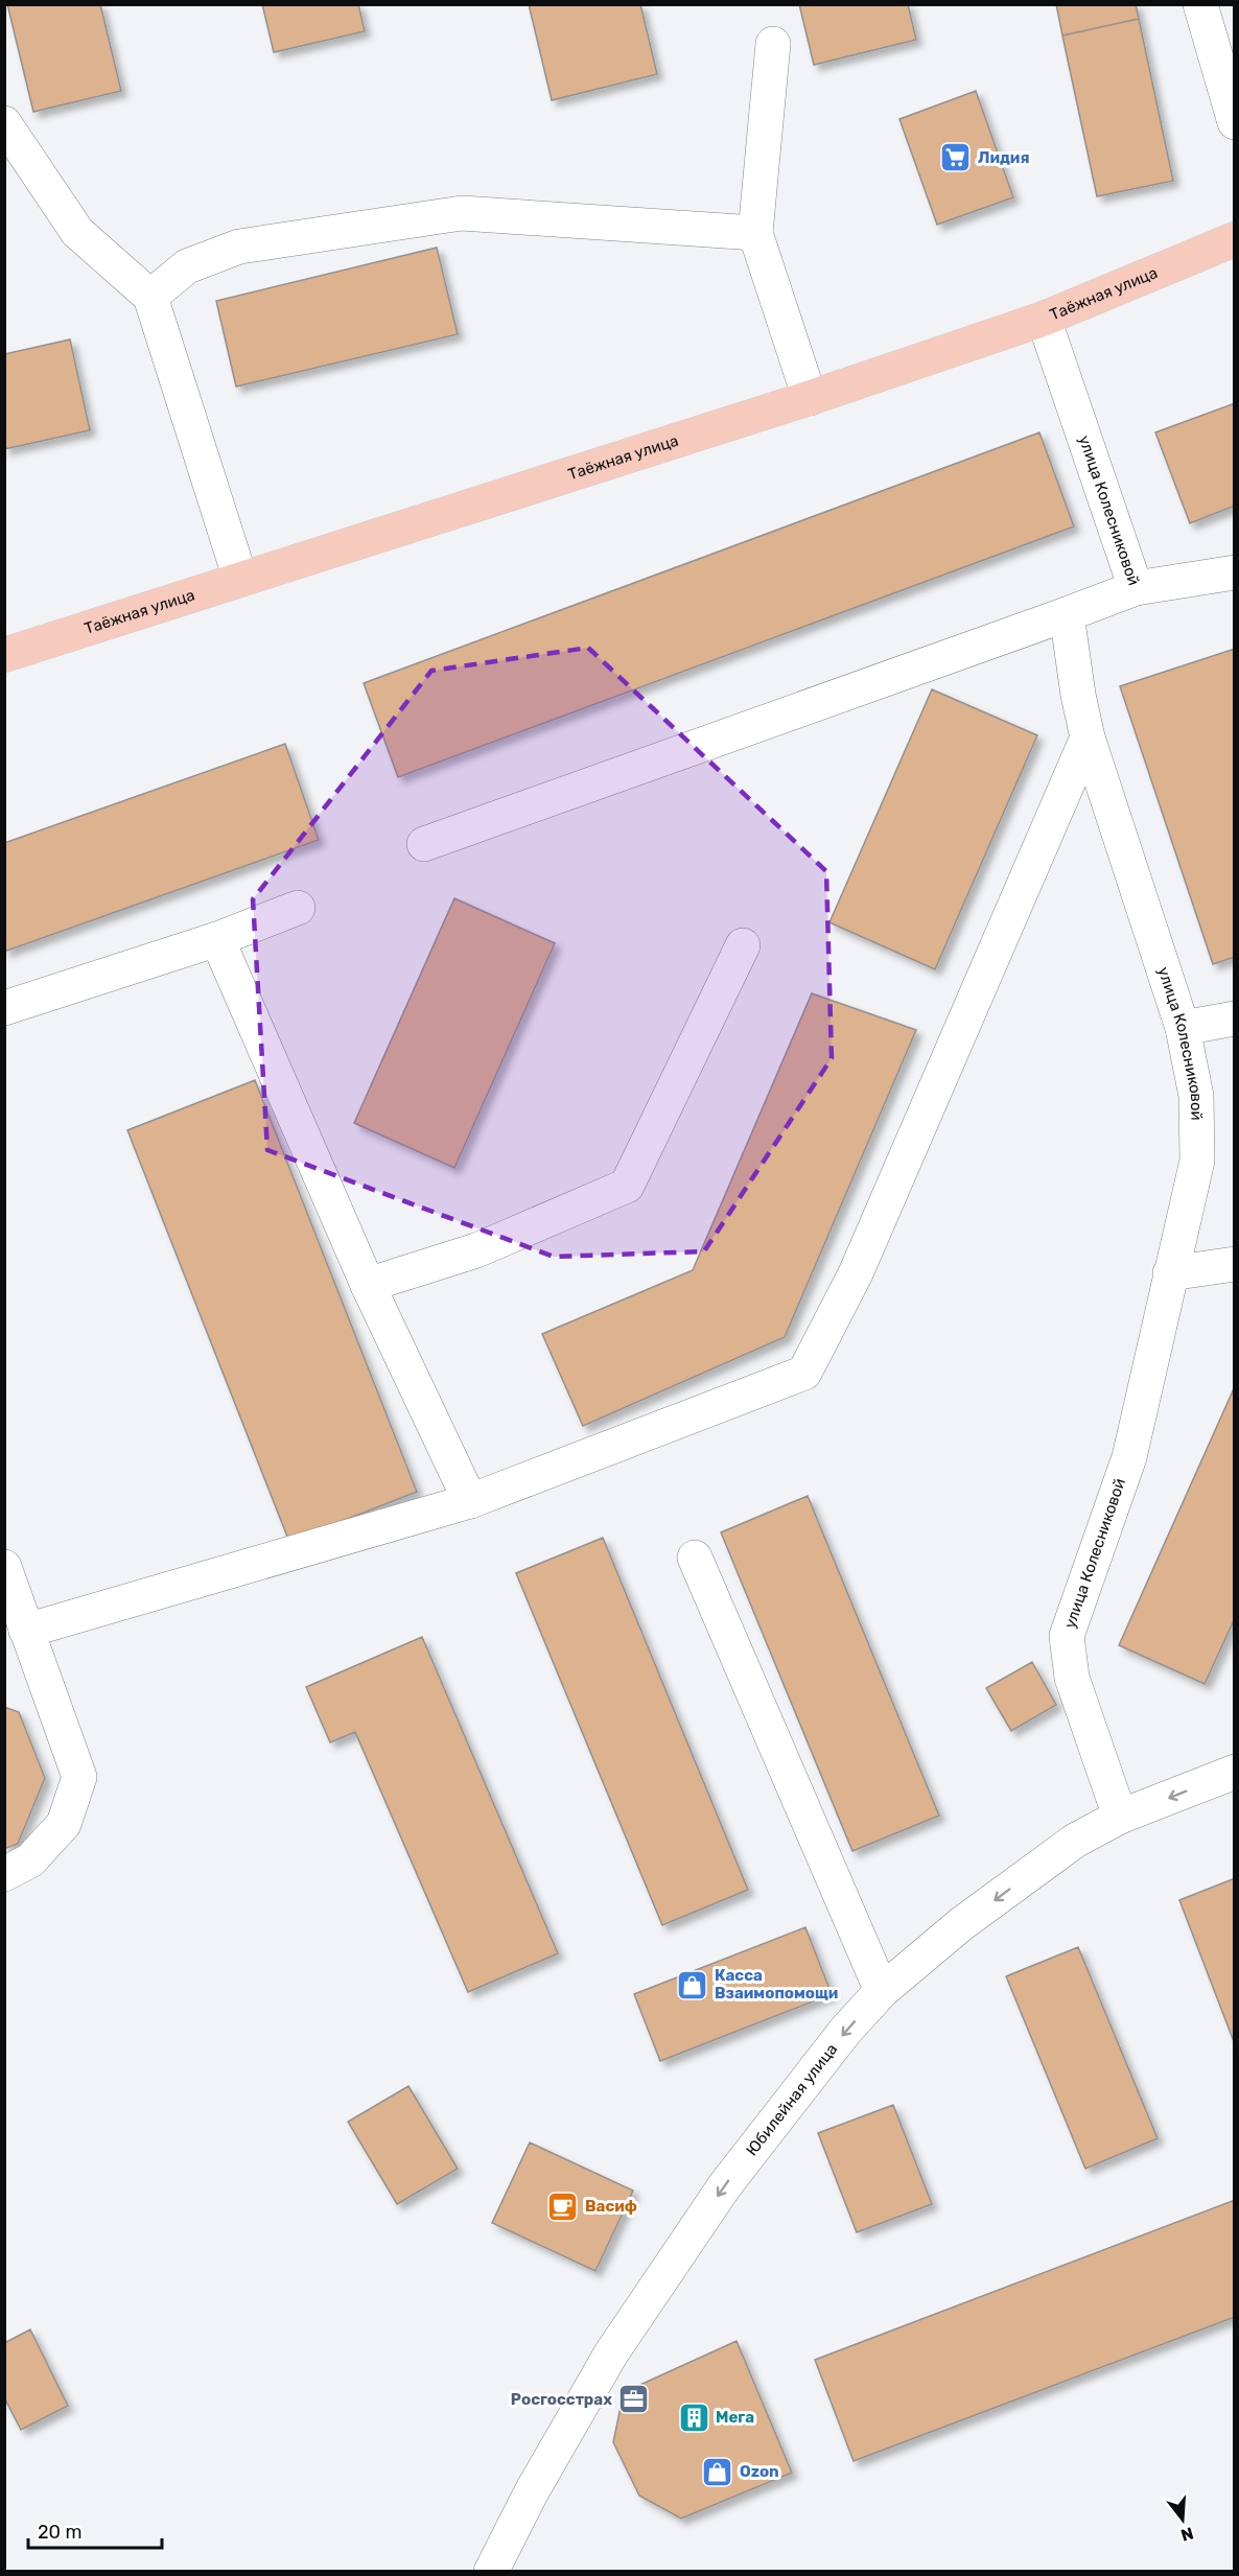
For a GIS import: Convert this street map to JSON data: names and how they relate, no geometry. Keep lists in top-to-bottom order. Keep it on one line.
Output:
{"streets":{"main road":["Таёжная улица"],"street":["улица Колесниковой","Юбилейная улица"]},"crossings":[["Таёжная улица","улица Колесниковой"],["улица Колесниковой","Юбилейная улица"]],"one_way":["Юбилейная улица"],"places":{"supermarket":["Лидия"],"shop":["Касса Взаимопомощи","Ozon"],"cafe":["Васиф"],"office":["Росгосстрах"],"building":["Мега"]},"scale_bar":"20 m","north":"bottom"}
